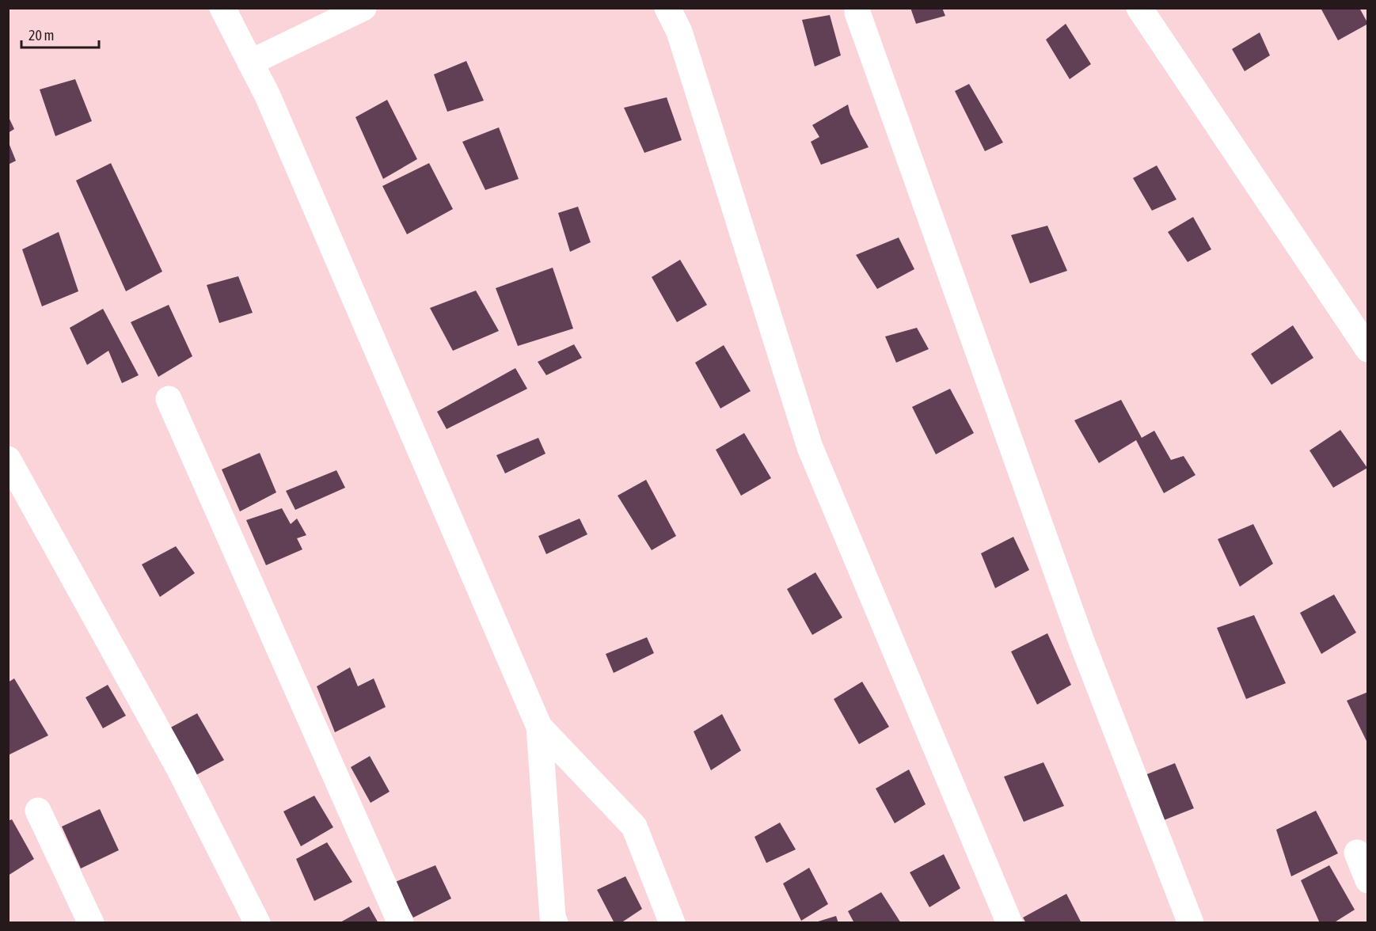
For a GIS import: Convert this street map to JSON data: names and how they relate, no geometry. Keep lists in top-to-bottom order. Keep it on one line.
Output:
{"scale_bar":"20 m"}
